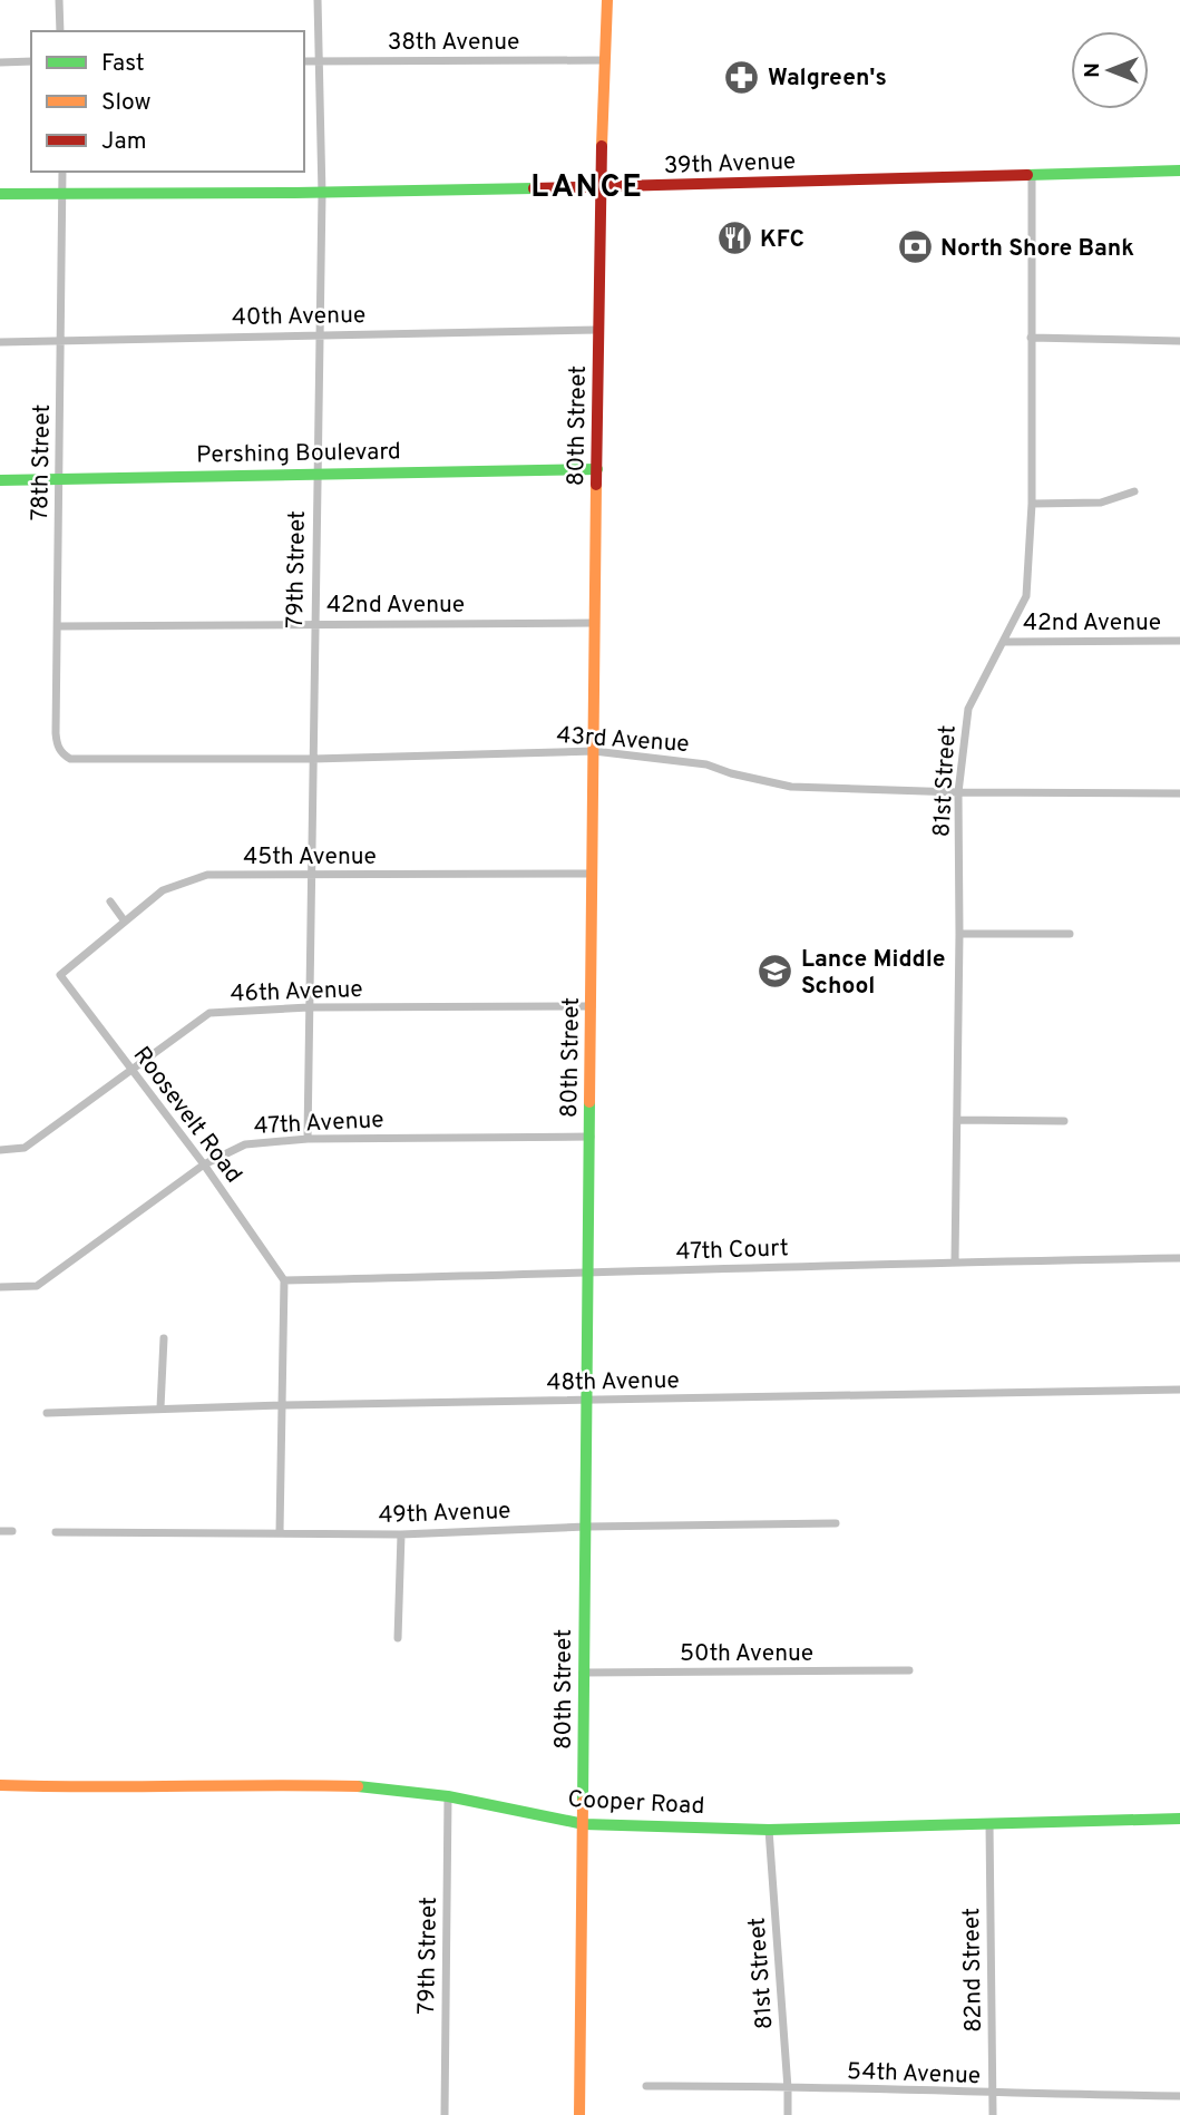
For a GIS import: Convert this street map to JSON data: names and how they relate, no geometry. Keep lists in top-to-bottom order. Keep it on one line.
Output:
{"streets":{"street":["38th Avenue","39th Avenue","40th Avenue","80th Street","Pershing Boulevard","78th Street","79th Street","42nd Avenue","43rd Avenue","81st Street","45th Avenue","46th Avenue","Roosevelt Road","47th Avenue","47th Court","48th Avenue","49th Avenue","50th Avenue","Cooper Road","82nd Street","54th Avenue"]},"crossings":[["38th Avenue","80th Street"],["38th Avenue","79th Street"],["39th Avenue","80th Street"],["39th Avenue","78th Street"],["39th Avenue","79th Street"],["39th Avenue","81st Street"],["40th Avenue","80th Street"],["40th Avenue","78th Street"],["40th Avenue","79th Street"],["80th Street","Pershing Boulevard"],["80th Street","42nd Avenue"],["80th Street","43rd Avenue"],["80th Street","45th Avenue"],["80th Street","46th Avenue"],["80th Street","47th Avenue"],["80th Street","47th Court"],["80th Street","48th Avenue"],["80th Street","49th Avenue"],["80th Street","50th Avenue"],["80th Street","Cooper Road"],["Pershing Boulevard","78th Street"],["Pershing Boulevard","79th Street"],["78th Street","42nd Avenue"],["78th Street","43rd Avenue"],["79th Street","42nd Avenue"],["79th Street","43rd Avenue"],["79th Street","45th Avenue"],["79th Street","46th Avenue"],["79th Street","47th Avenue"],["79th Street","Cooper Road"],["42nd Avenue","81st Street"],["43rd Avenue","81st Street"],["81st Street","47th Court"],["81st Street","Cooper Road"],["81st Street","54th Avenue"],["45th Avenue","Roosevelt Road"],["46th Avenue","Roosevelt Road"],["Roosevelt Road","47th Avenue"],["Roosevelt Road","47th Court"],["Cooper Road","82nd Street"],["82nd Street","54th Avenue"]],"districts":["LANCE"],"places":{"pharmacy":["Walgreen's"],"restaurant":["KFC"],"bank":["North Shore Bank"],"school or university":["Lance Middle School"]},"legend":["Fast","Slow","Jam"],"north":"left"}
